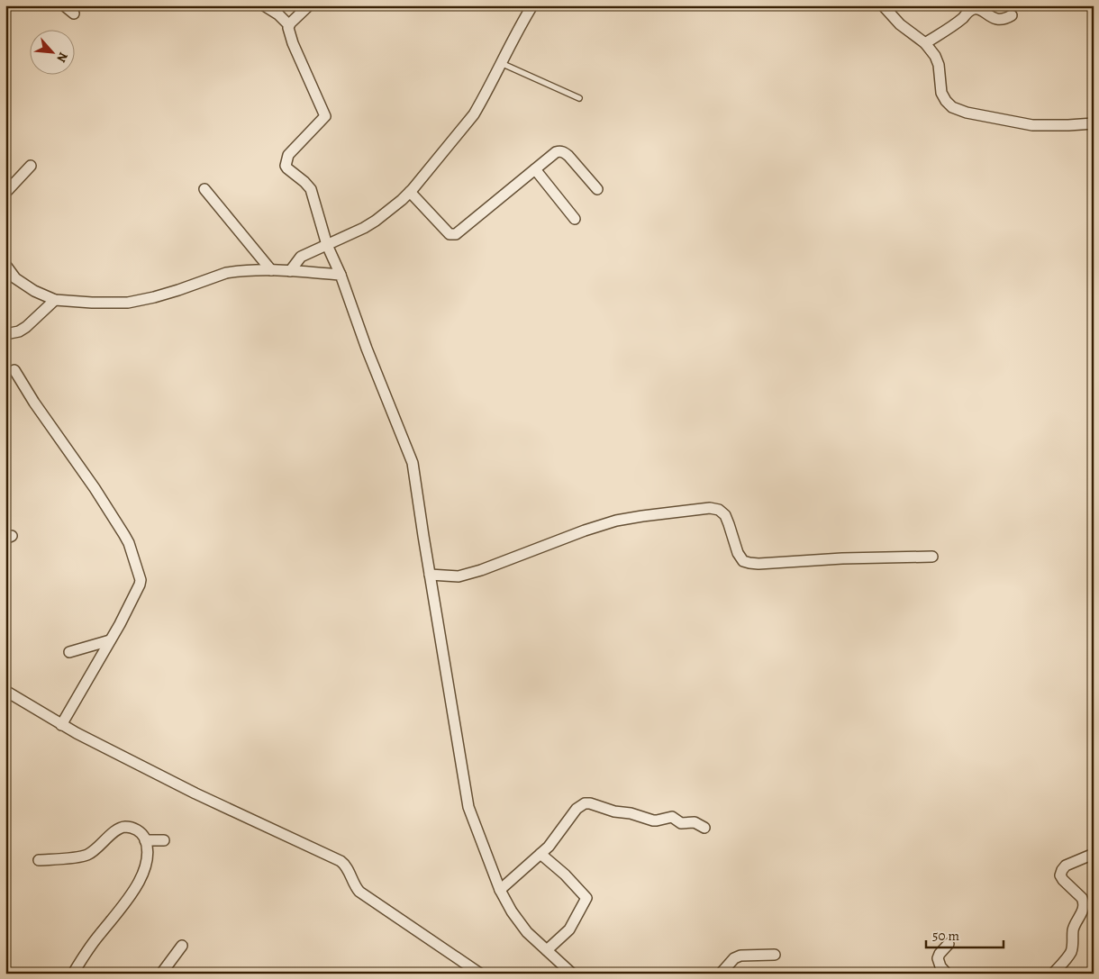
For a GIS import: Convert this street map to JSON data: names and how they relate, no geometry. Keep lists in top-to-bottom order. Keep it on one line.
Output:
{"scale_bar":"50 m","north":"bottom right"}
